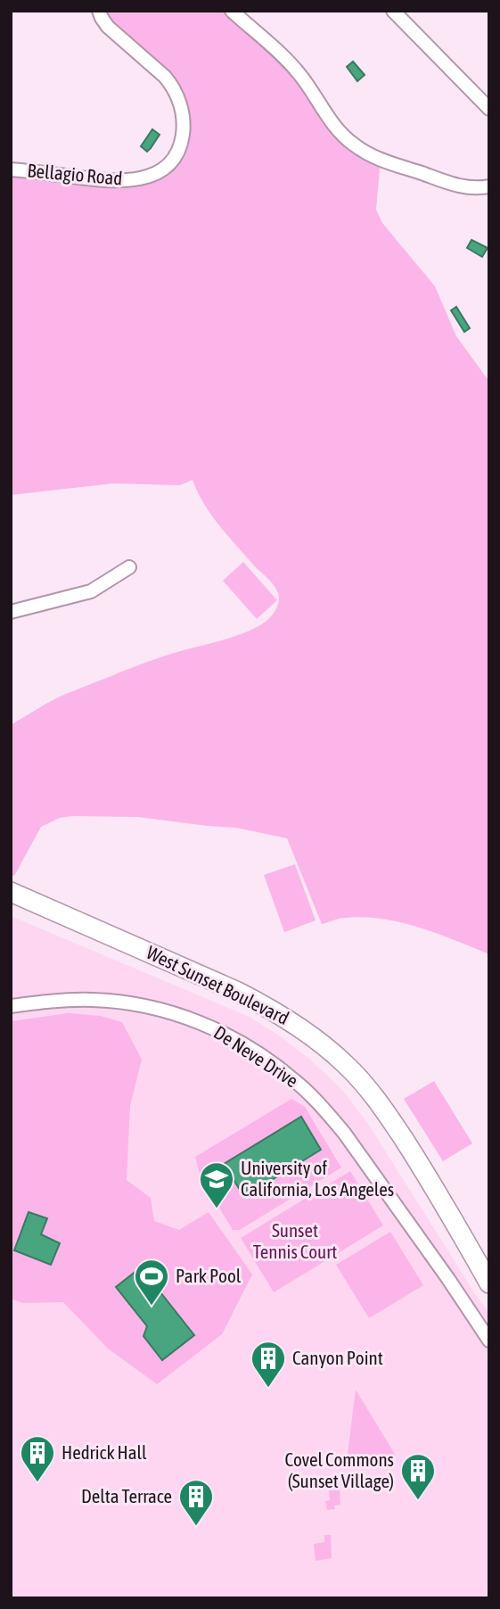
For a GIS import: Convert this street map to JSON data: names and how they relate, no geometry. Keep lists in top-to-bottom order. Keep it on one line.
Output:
{"streets":{"main road":["West Sunset Boulevard"],"street":["Bellagio Road","De Neve Drive"]},"parks":["Sunset Tennis Court"],"places":{"school or university":["University of California, Los Angeles"],"sports":["Park Pool"],"building":["Canyon Point","Hedrick Hall","Covel Commons (Sunset Village)","Delta Terrace"]}}
